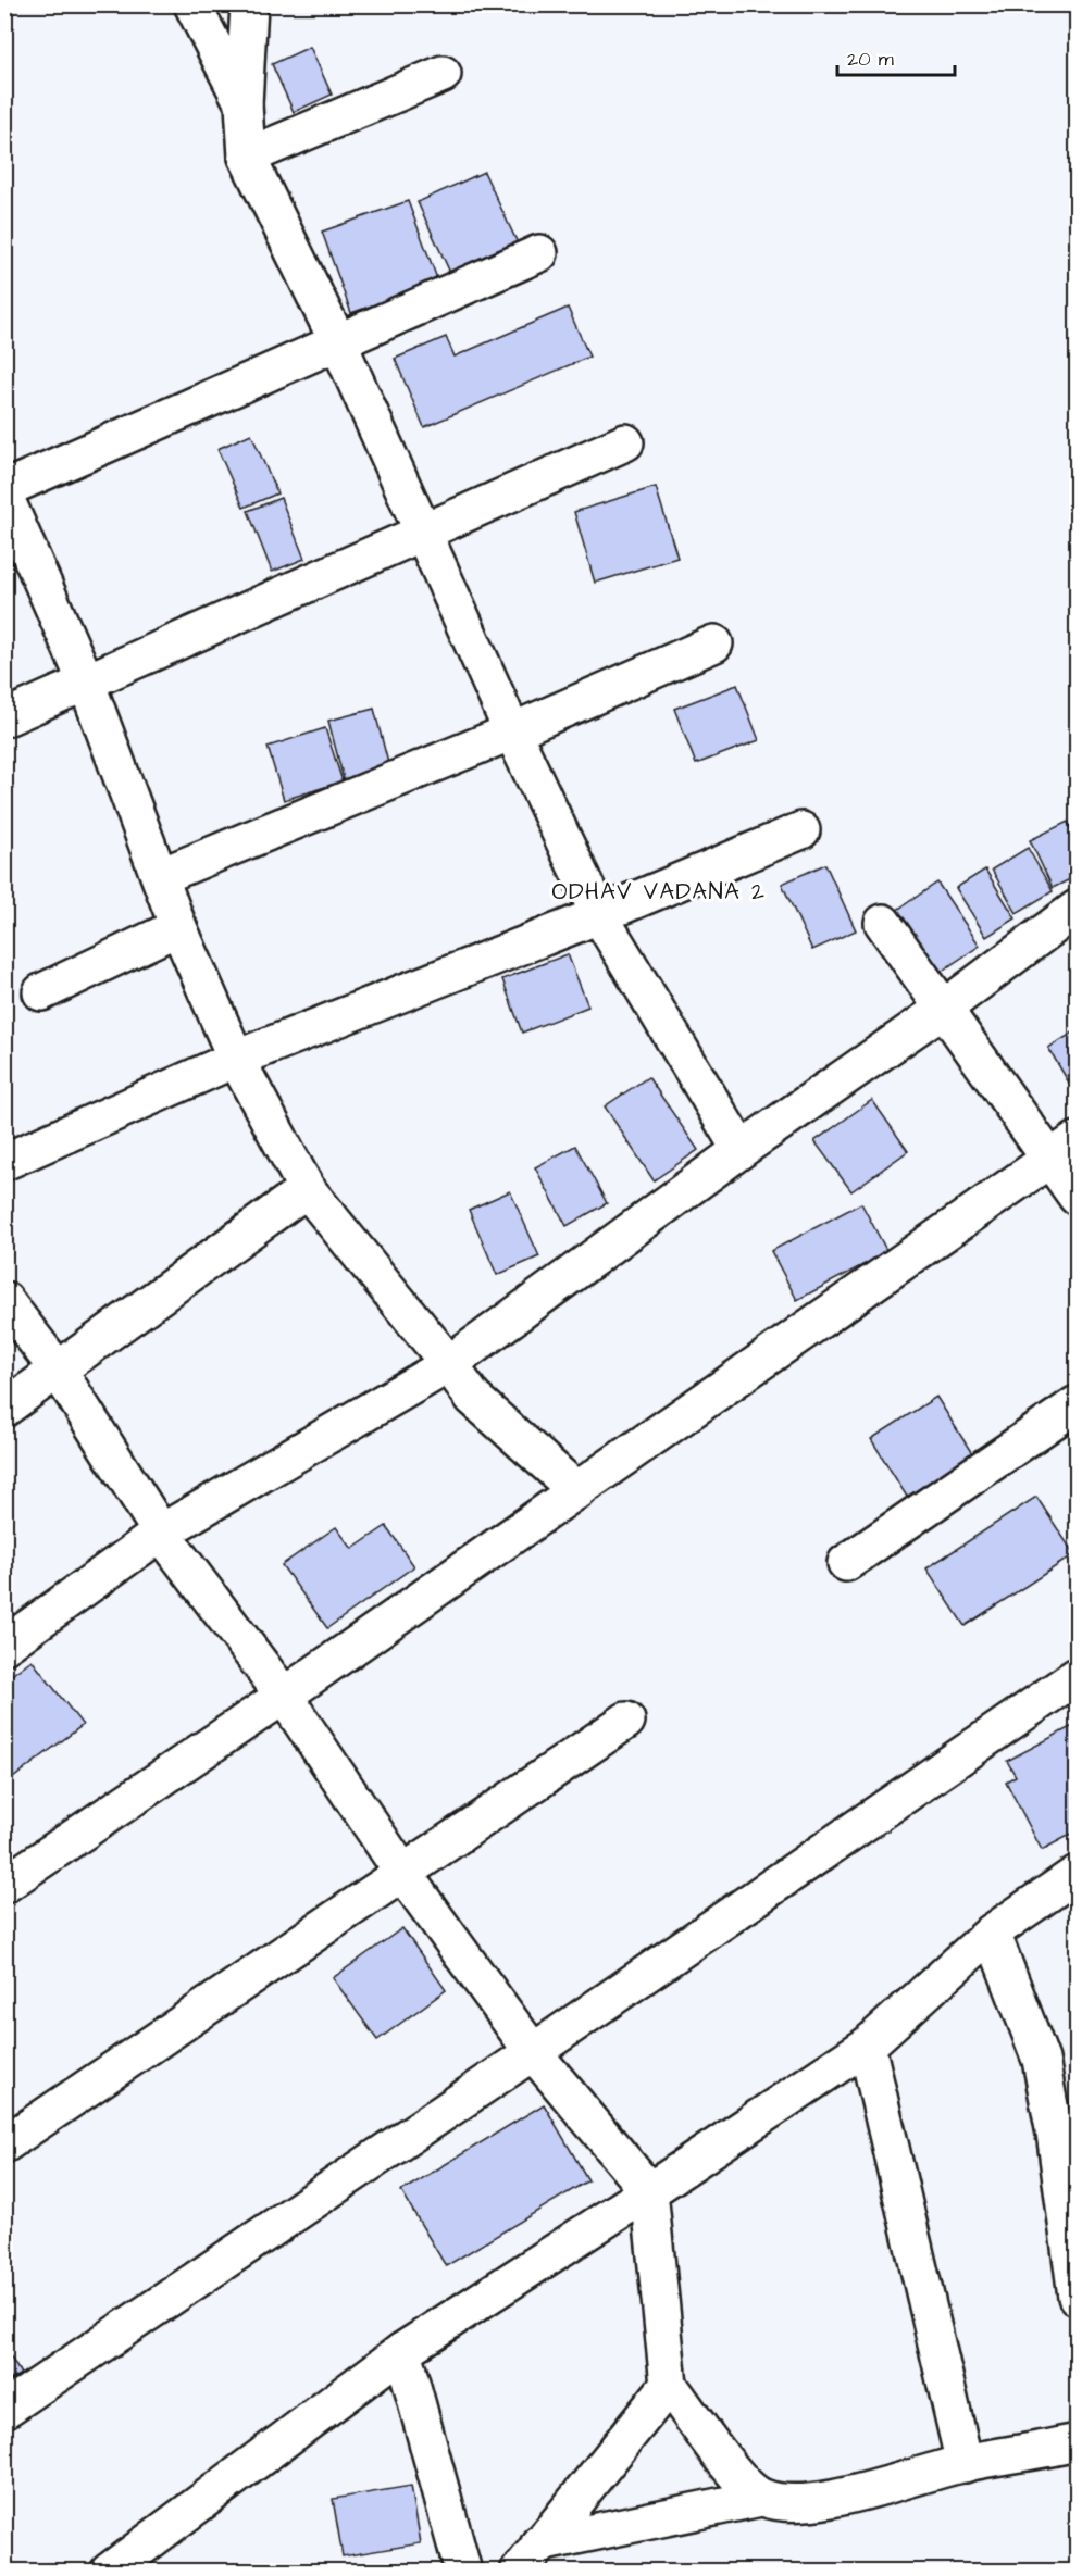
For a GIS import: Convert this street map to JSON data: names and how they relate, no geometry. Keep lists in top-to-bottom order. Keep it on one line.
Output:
{"districts":["ODHAV VADANA 2"],"scale_bar":"20 m"}
